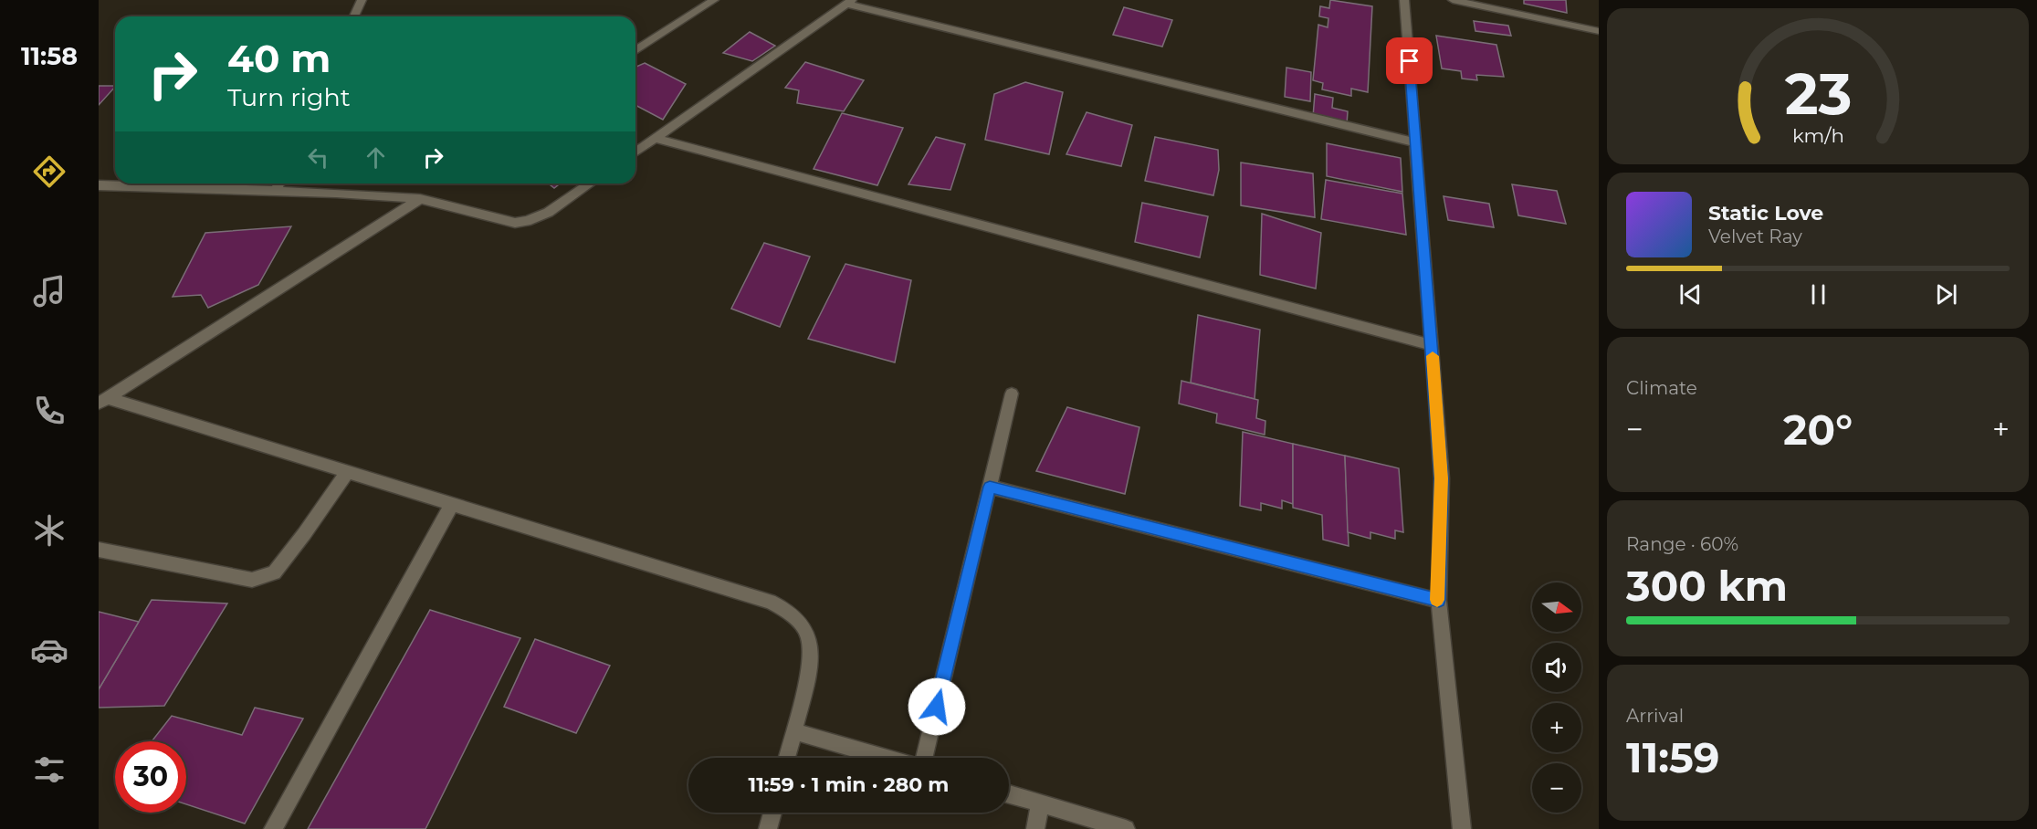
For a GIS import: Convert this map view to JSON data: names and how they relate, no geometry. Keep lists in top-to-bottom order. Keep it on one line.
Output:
{"north":"right","page":{"tabs":"11:58","turn":["40 m","Turn right"],"song":["Static Love","Velvet Ray"],"tile":["Climate",["Range · 60%","300 km"],["Arrival","11:59"]],"heat":["−","20°","+"],"map_buttons":["+","−"],"limit":"30","trip":"11:59 · 1 min · 280 m","gauge":["23","km/h"]}}
